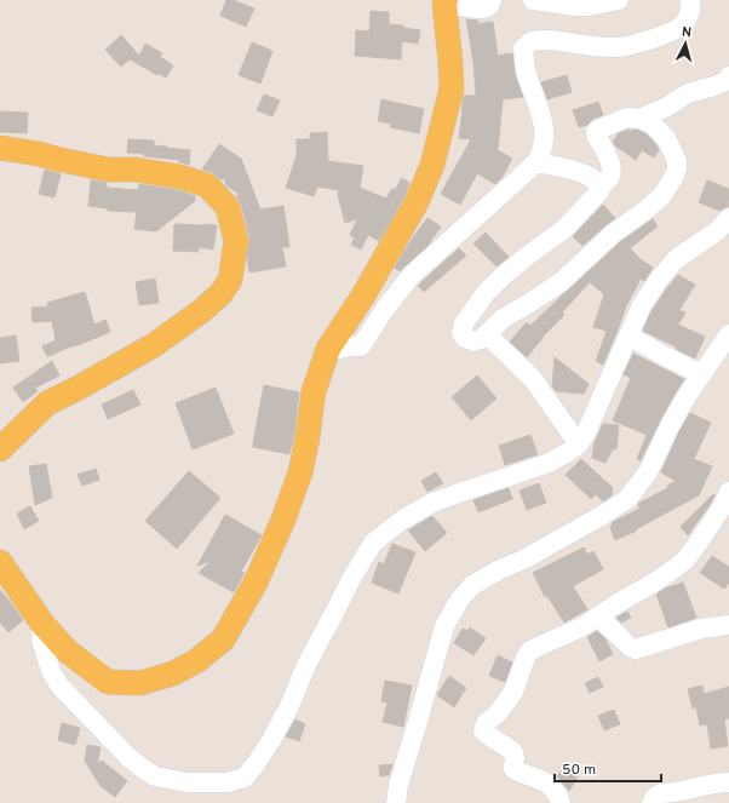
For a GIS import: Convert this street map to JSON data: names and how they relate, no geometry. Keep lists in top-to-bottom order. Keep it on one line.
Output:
{"scale_bar":"50 m","north":"top"}
